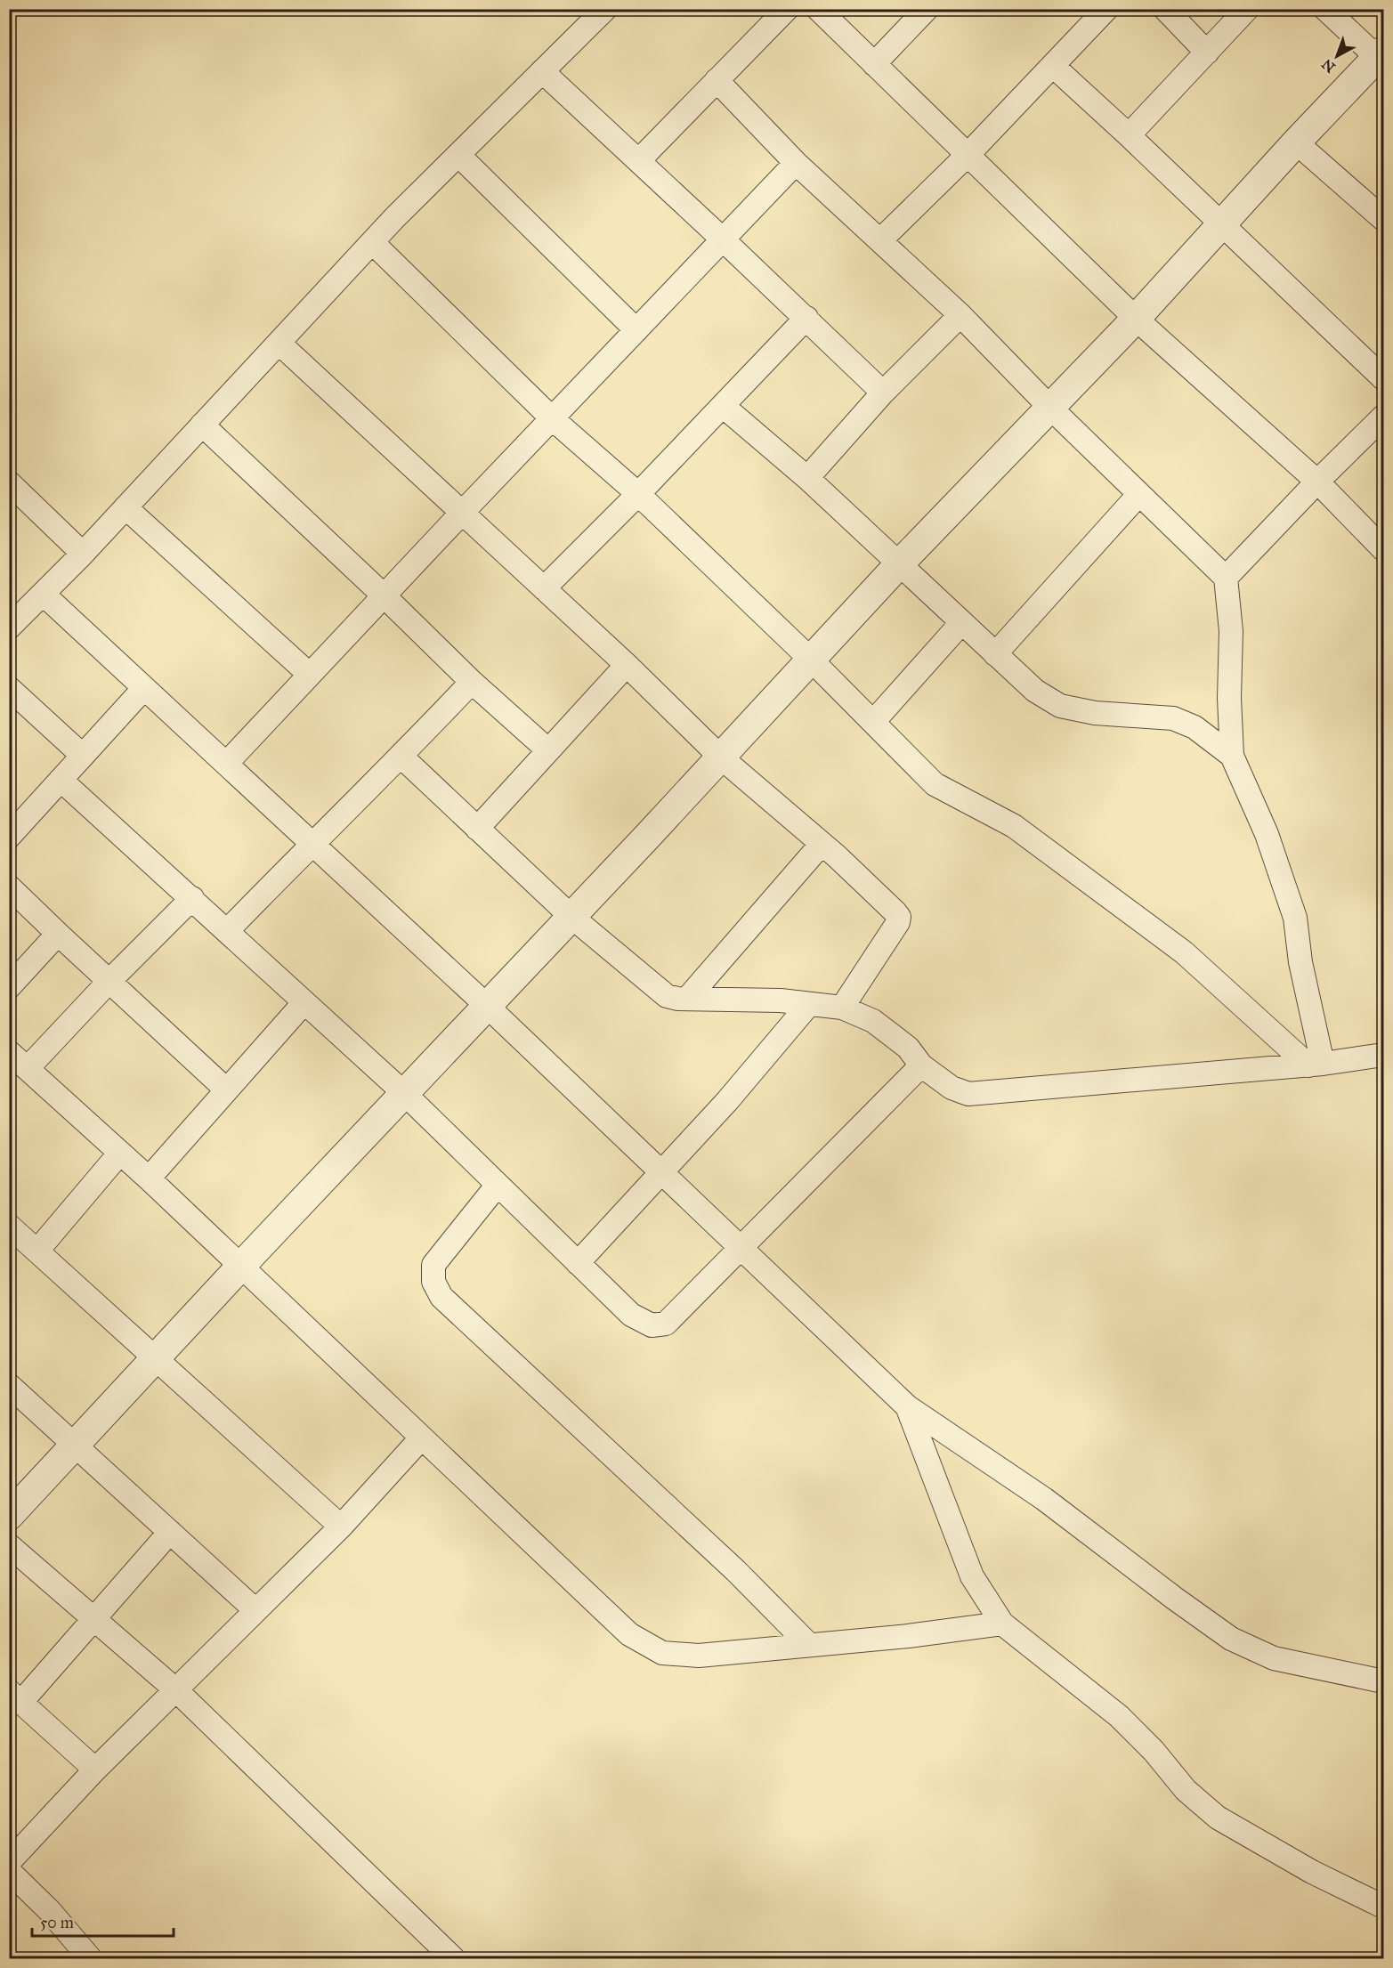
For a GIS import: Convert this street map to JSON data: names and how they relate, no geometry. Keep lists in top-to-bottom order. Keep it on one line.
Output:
{"scale_bar":"50 m","north":"bottom left"}
